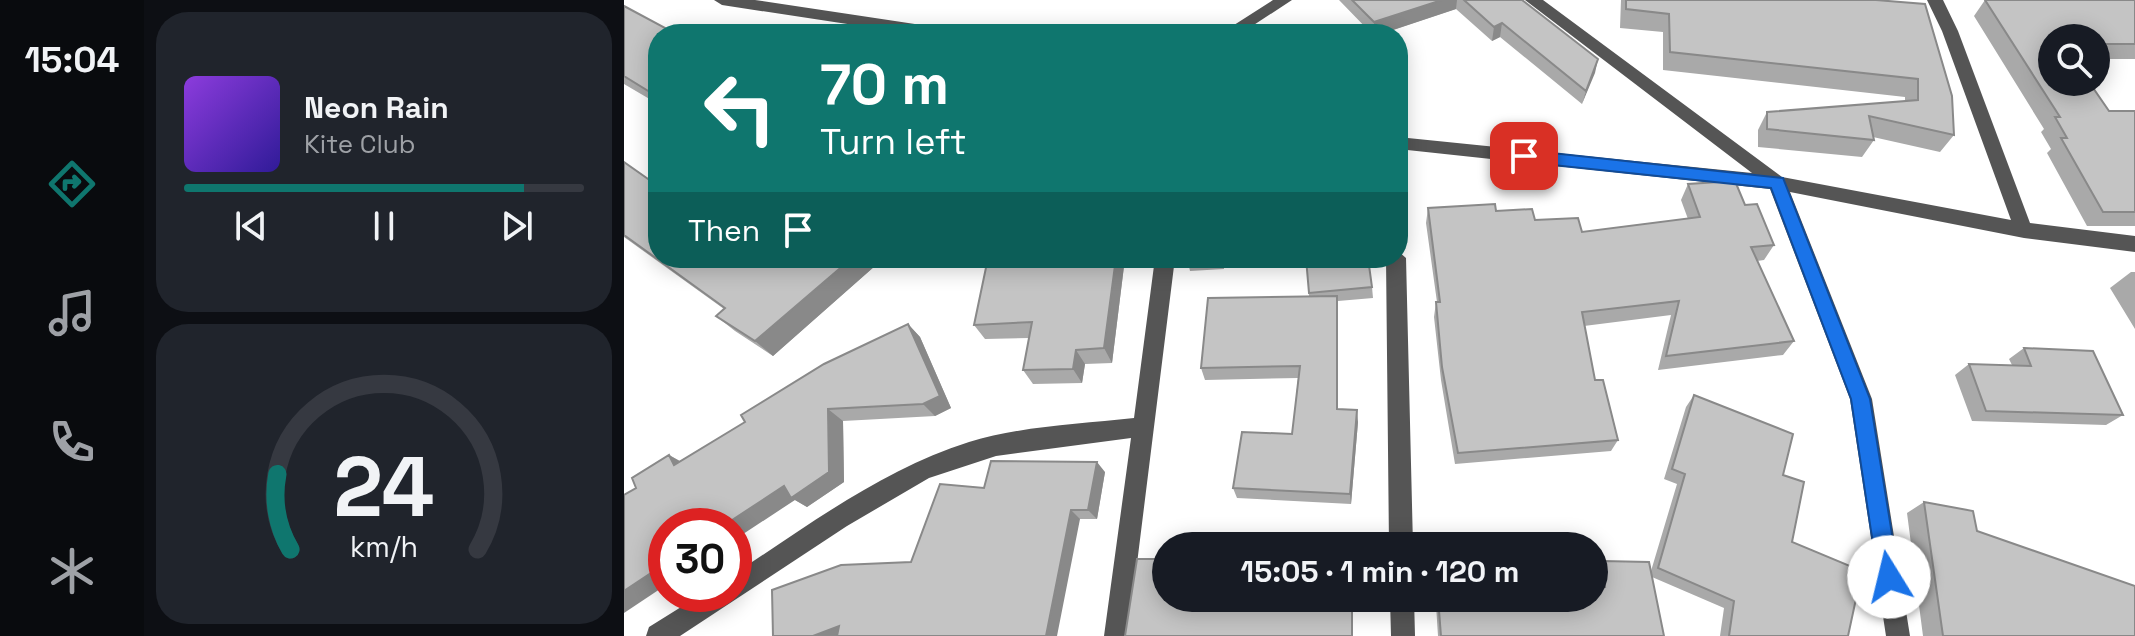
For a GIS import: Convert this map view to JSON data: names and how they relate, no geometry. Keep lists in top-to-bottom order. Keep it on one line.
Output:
{"page":{"tabs":"15:04","turn":["70 m","Turn left"],"song":["Neon Rain","Kite Club"],"then":"Then","limit":"30","trip":"15:05 · 1 min · 120 m","gauge":["24","km/h"]}}
